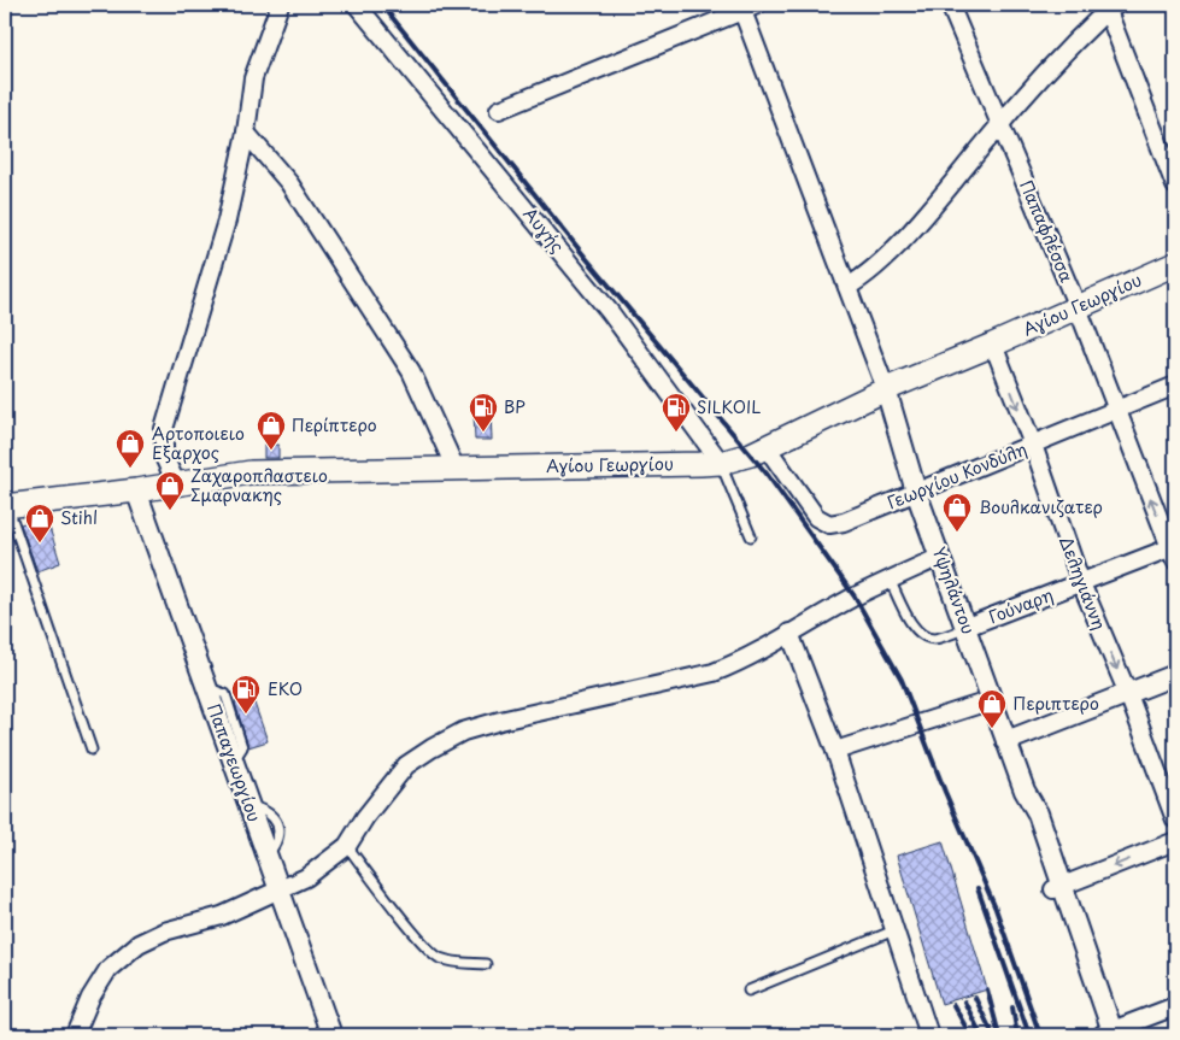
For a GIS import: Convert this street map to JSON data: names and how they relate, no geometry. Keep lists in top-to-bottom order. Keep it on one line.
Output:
{"streets":{"main road":["Αγίου Γεωργίου"],"street":["Αυγής","Παπαφλέσσα","Γεωργίου Κονδύλη","Δεληγιάννη","Υψηλάντου","Γούναρη","Παπαγεωργίου"]},"crossings":[["Αυγής","Αγίου Γεωργίου"],["Παπαφλέσσα","Αγίου Γεωργίου"],["Παπαφλέσσα","Γεωργίου Κονδύλη"],["Παπαφλέσσα","Γούναρη"],["Αγίου Γεωργίου","Γεωργίου Κονδύλη"],["Αγίου Γεωργίου","Δεληγιάννη"],["Αγίου Γεωργίου","Υψηλάντου"],["Αγίου Γεωργίου","Παπαγεωργίου"],["Γεωργίου Κονδύλη","Δεληγιάννη"],["Γεωργίου Κονδύλη","Υψηλάντου"],["Δεληγιάννη","Γούναρη"],["Υψηλάντου","Γούναρη"]],"one_way":["Δεληγιάννη"],"places":{"fuel station":["BP","SILKOIL","EKO"],"shop":["Περίπτερο","Αρτοποιειο Εξαρχος","Ζαχαροπλαστειο Σμαρνακης","Βουλκανιζατερ","Stihl","Περιπτερο"]}}
